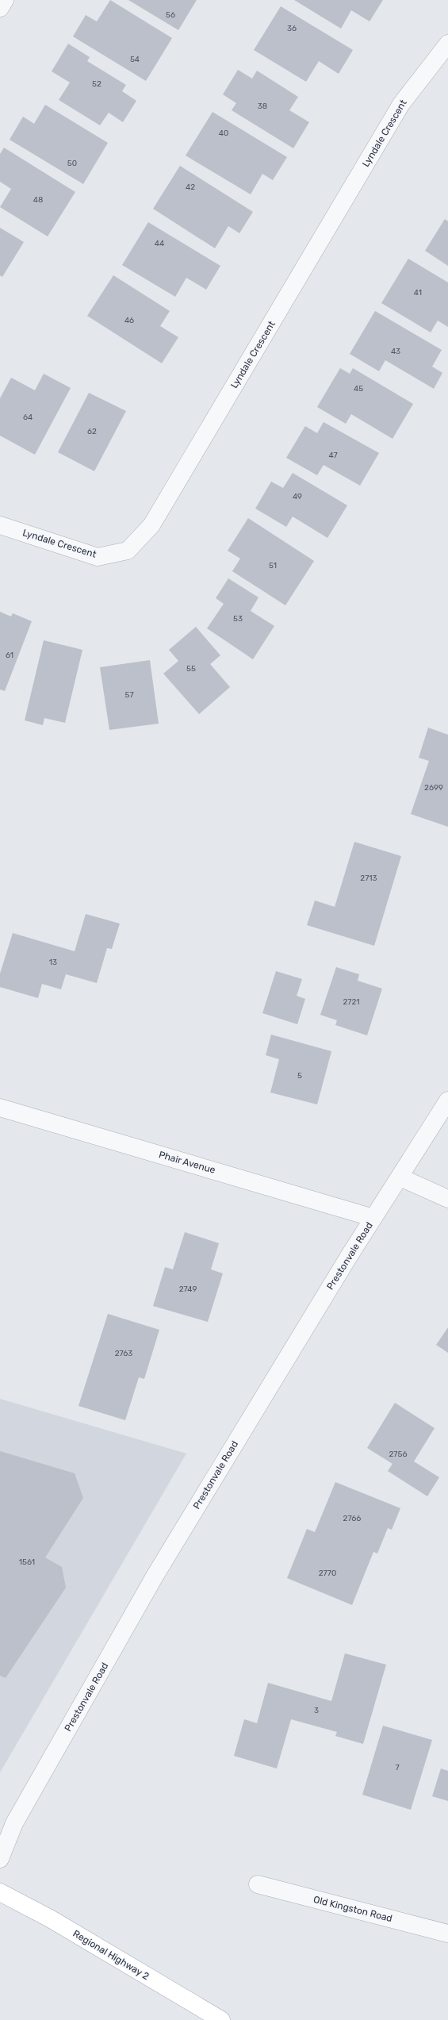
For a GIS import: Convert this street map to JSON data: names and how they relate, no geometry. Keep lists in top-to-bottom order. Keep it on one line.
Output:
{"streets":{"main road":["Regional Highway 2"],"street":["Lyndale Crescent","Phair Avenue","Prestonvale Road","Old Kingston Road"]},"crossings":[["Phair Avenue","Prestonvale Road"]],"house_numbers":["56","36","54","52","38","40","50","42","48","44","41","46","43","45","64","62","47","49","51","53","61","55","57","2699","2713","13","2721","5","2749","2763","2756","2766","1561","2770","3","7"]}
